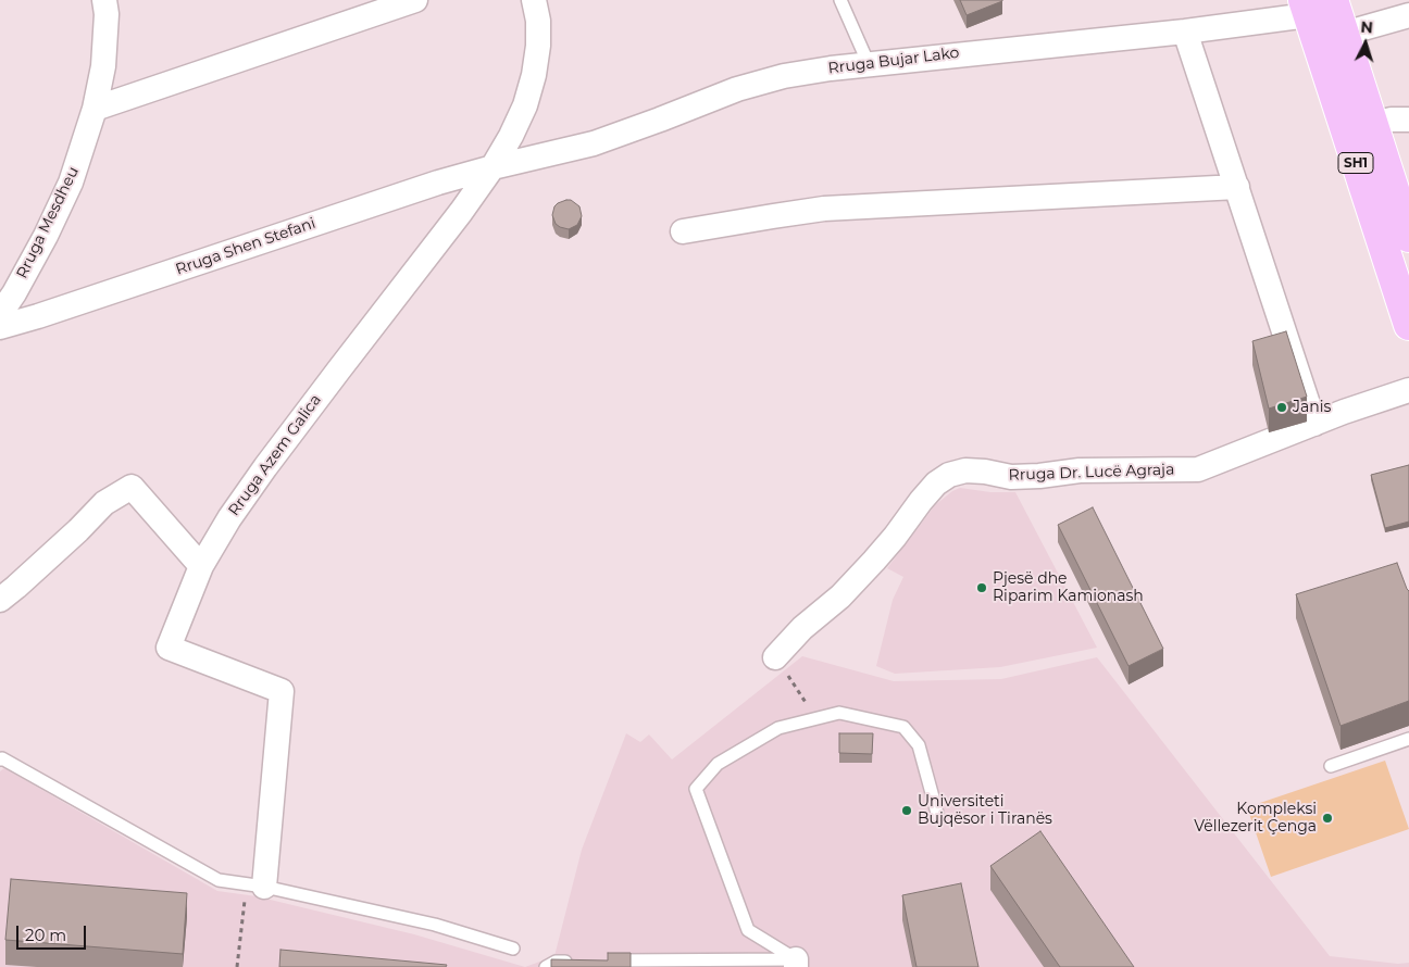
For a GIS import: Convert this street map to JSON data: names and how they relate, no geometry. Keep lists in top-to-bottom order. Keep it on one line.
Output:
{"streets":{"main road":["SH1"],"street":["Rruga Bujar Lako","Rruga Mesdheu","Rruga Shen Stefani","Rruga Azem Galica","Rruga Dr. Lucë Agraja"]},"crossings":[["Rruga Bujar Lako","SH1"],["Rruga Bujar Lako","Rruga Shen Stefani"],["Rruga Bujar Lako","Rruga Azem Galica"],["Rruga Shen Stefani","Rruga Azem Galica"]],"places":["Janis","Pjesë dhe Riparim Kamionash","Universiteti Bujqësor i Tiranës","Kompleksi Vëllezerit Çenga"],"scale_bar":"20 m","north":"top"}
